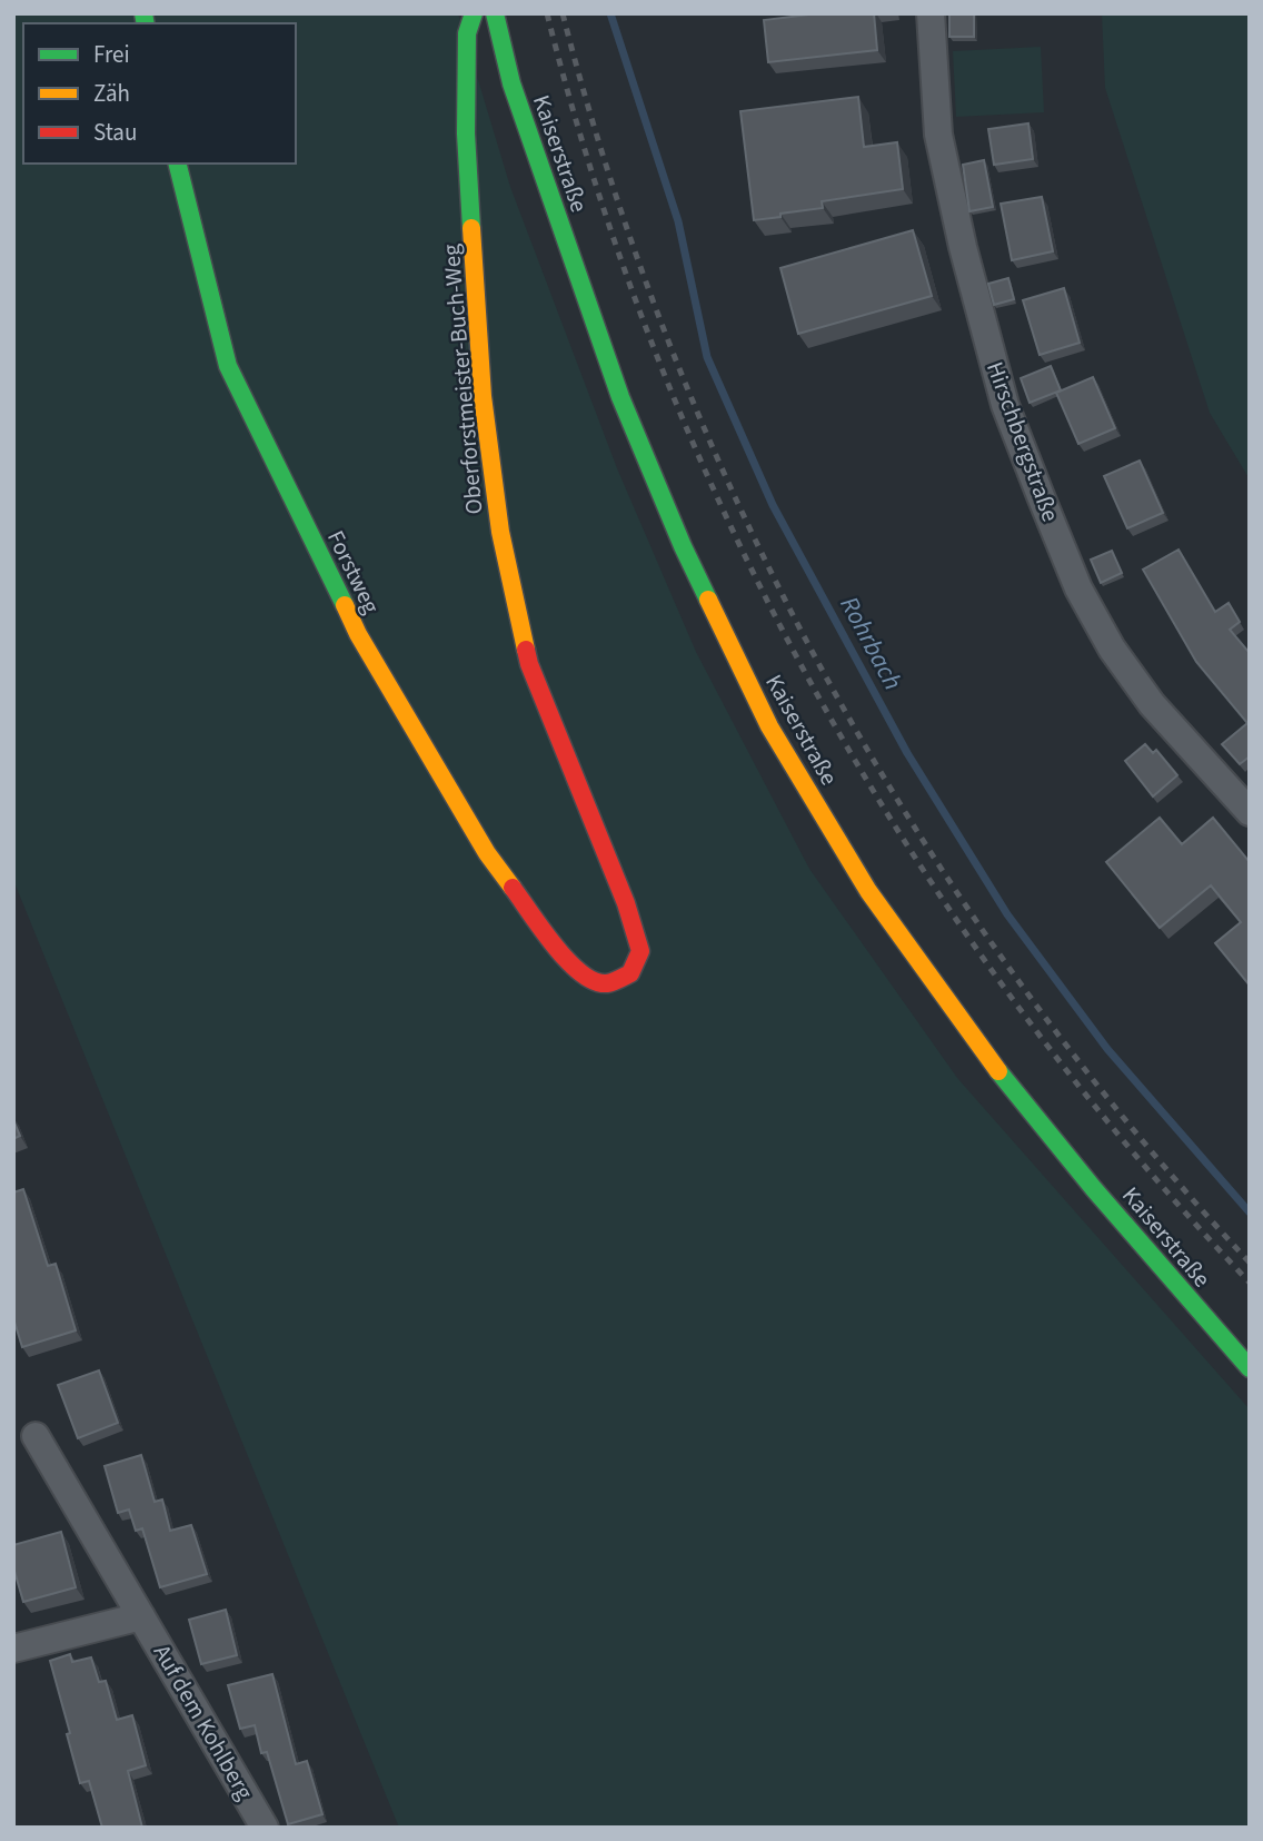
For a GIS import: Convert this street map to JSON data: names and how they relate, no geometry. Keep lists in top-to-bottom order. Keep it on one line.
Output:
{"streets":{"street":["Kaiserstraße","Oberforstmeister-Buch-Weg","Hirschbergstraße","Forstweg","Auf dem Kohlberg"]},"crossings":[["Oberforstmeister-Buch-Weg","Forstweg"]],"water":["Rohrbach"],"legend":["Frei","Zäh","Stau"]}
